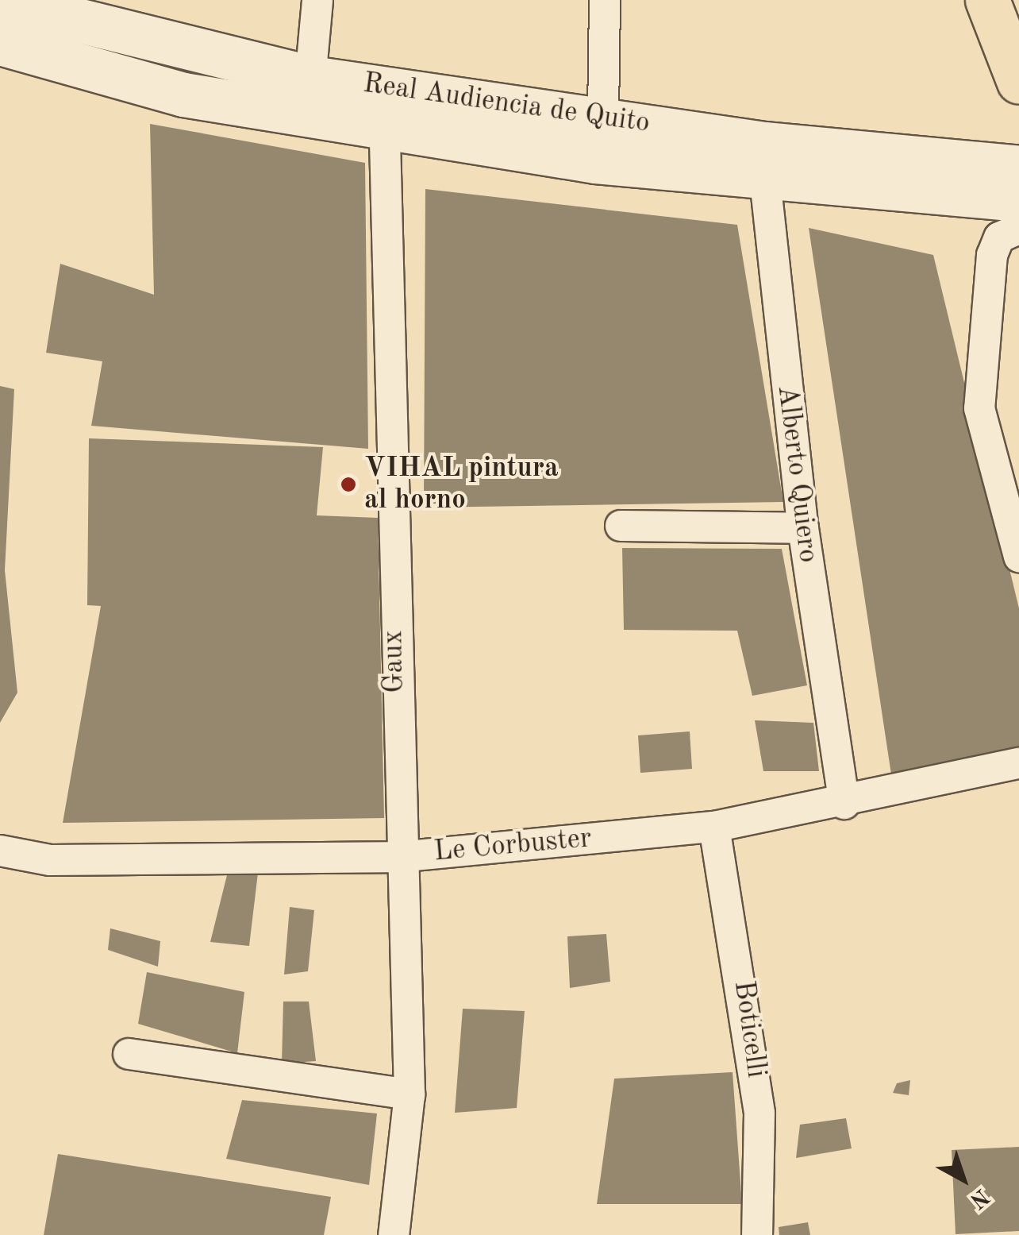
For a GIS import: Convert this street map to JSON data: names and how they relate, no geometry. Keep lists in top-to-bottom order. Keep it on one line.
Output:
{"streets":{"main road":["Real Audiencia de Quito"],"street":["Alberto Quiero","Gaux","Le Corbuster","Boticelli"]},"crossings":[["Real Audiencia de Quito","Alberto Quiero"],["Real Audiencia de Quito","Gaux"],["Alberto Quiero","Le Corbuster"],["Gaux","Le Corbuster"],["Le Corbuster","Boticelli"]],"places":["VIHAL pintura al horno"],"north":"bottom right"}
